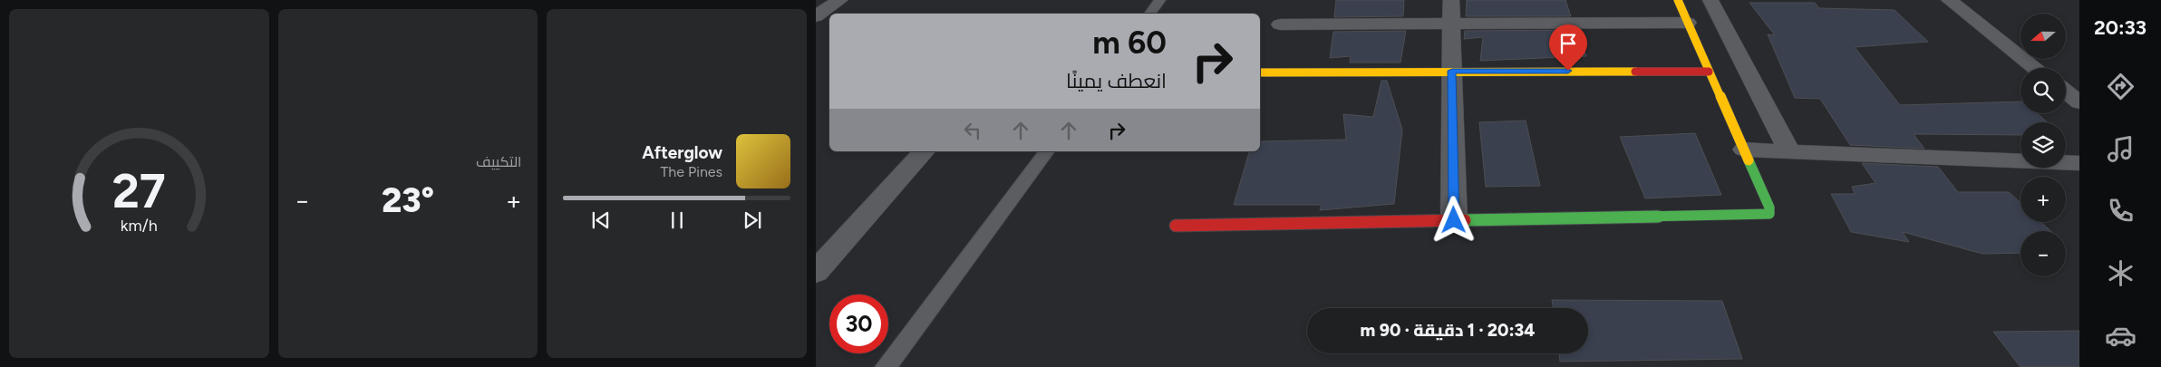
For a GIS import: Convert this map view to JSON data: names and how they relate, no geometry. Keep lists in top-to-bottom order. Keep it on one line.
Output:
{"north":"left","page":{"tabs":"20:33","tile":"التكييف","map_buttons":["+","−"],"turn":["60 m","انعطف يمينًا"],"song":["Afterglow","The Pines"],"heat":["−","23°","+"],"limit":"30","trip":"20:34 · 1 دقيقة · 90 m","gauge":["27","km/h"]}}
